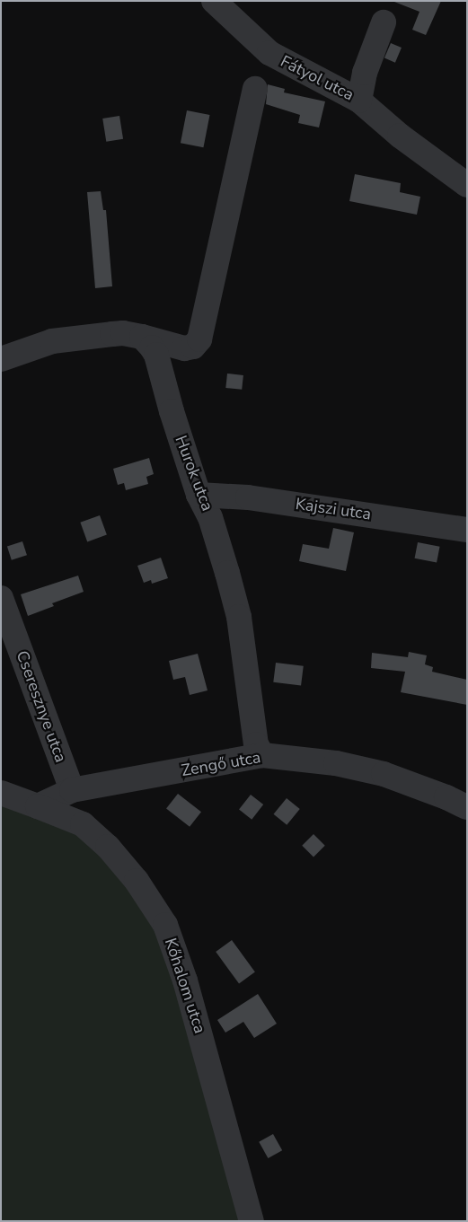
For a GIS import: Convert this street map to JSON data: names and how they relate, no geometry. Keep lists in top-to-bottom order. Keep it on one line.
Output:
{"streets":{"street":["Fátyol utca","Hurok utca","Kajszi utca","Cseresznye utca","Zengő utca","Kőhalom utca"]},"crossings":[["Hurok utca","Kajszi utca"],["Hurok utca","Zengő utca"],["Cseresznye utca","Zengő utca"],["Zengő utca","Kőhalom utca"]]}
